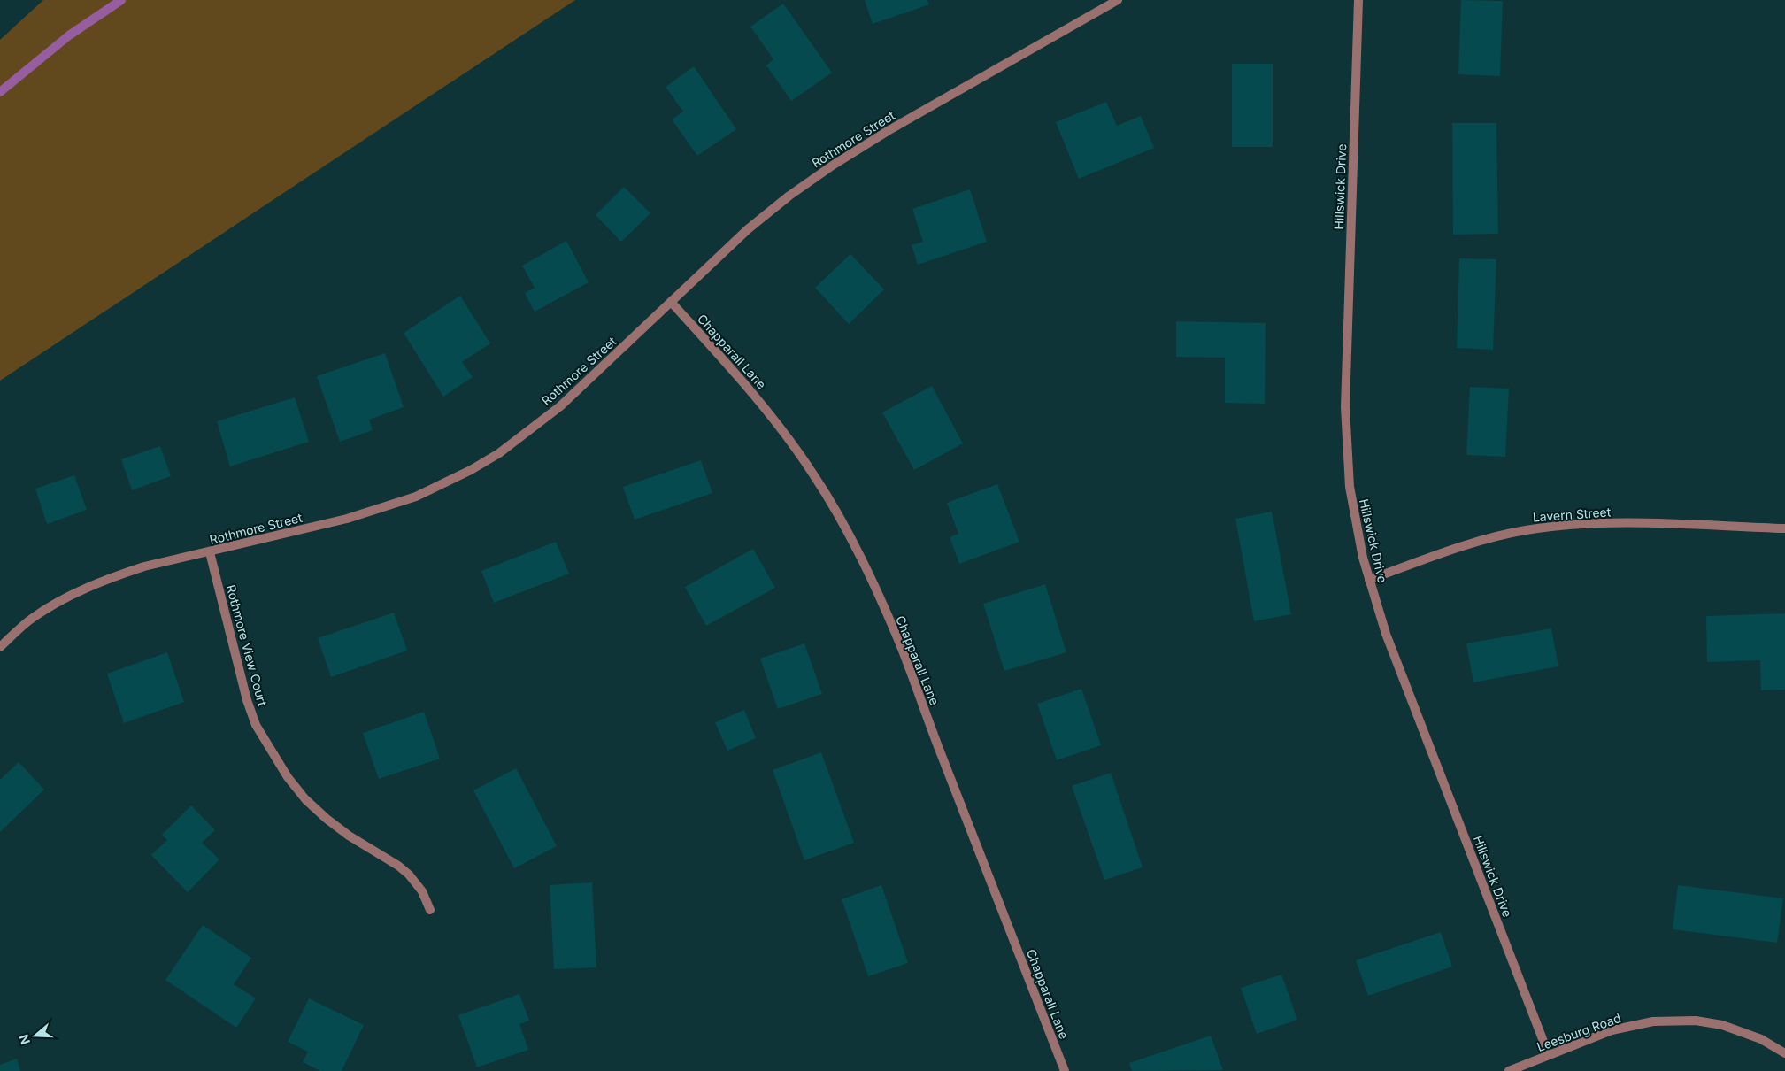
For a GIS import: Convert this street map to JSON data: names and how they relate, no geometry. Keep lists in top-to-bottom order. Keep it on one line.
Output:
{"streets":{"street":["Rothmore Street","Hillswick Drive","Chapparall Lane","Lavern Street","Rothmore View Court","Leesburg Road"]},"crossings":[["Rothmore Street","Chapparall Lane"],["Rothmore Street","Rothmore View Court"],["Hillswick Drive","Lavern Street"],["Hillswick Drive","Leesburg Road"]],"north":"left"}
